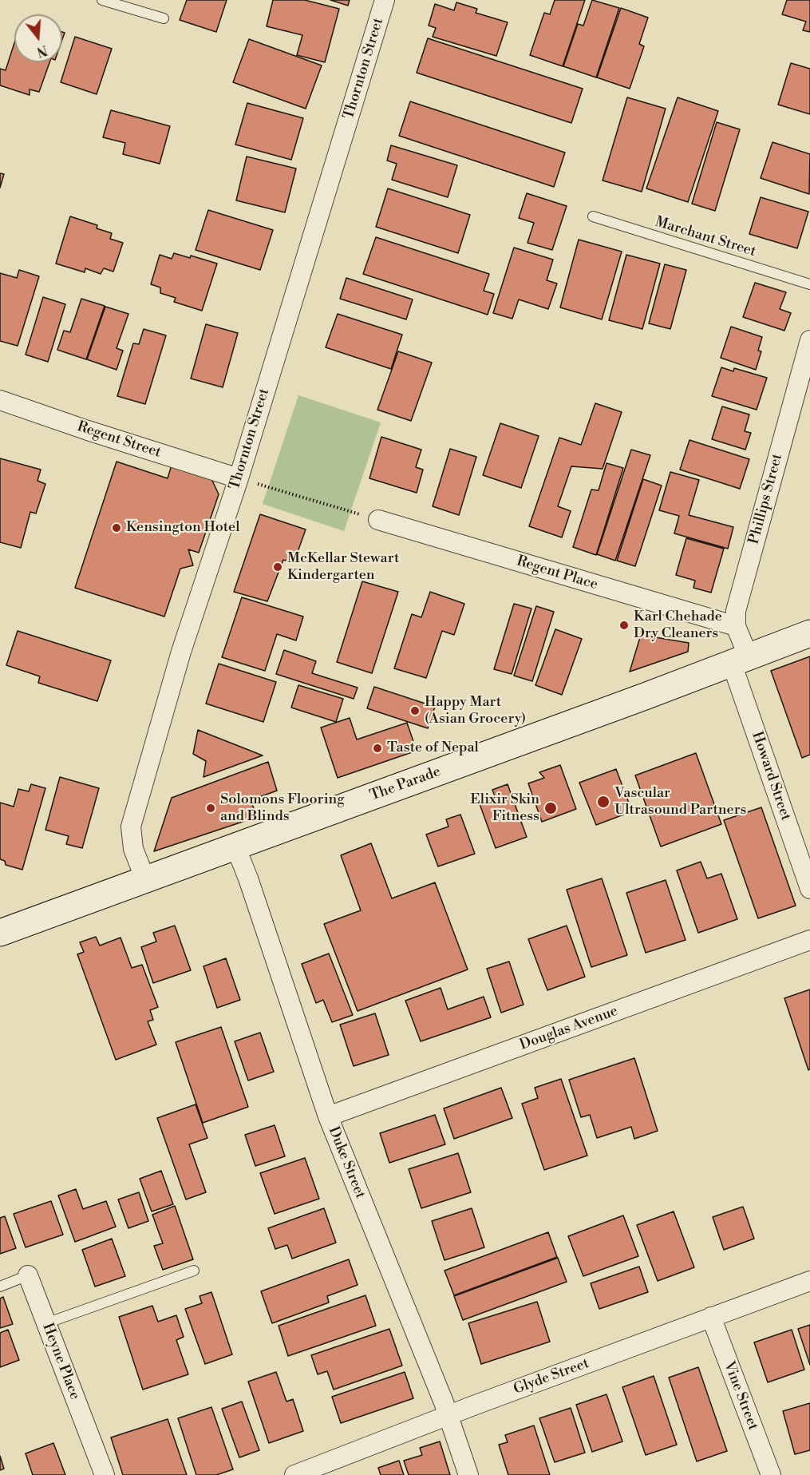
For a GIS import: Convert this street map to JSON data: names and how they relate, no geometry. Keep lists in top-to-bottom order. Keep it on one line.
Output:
{"streets":{"main road":["The Parade"],"street":["Thornton Street","Regent Street","Phillips Street","Regent Place","Howard Street","Douglas Avenue","Duke Street","Heyne Place","Glyde Street","Vine Street"],"lane":["Marchant Street"]},"crossings":[["Thornton Street","Regent Street"],["Thornton Street","The Parade"],["Phillips Street","Regent Place"],["Phillips Street","Howard Street"],["Phillips Street","The Parade"],["Howard Street","The Parade"],["The Parade","Duke Street"],["Douglas Avenue","Duke Street"],["Duke Street","Glyde Street"],["Glyde Street","Vine Street"]],"places":["Kensington Hotel","McKellar Stewart Kindergarten","Karl Chehade Dry Cleaners","Happy Mart (Asian Grocery)","Taste of Nepal","Vascular Ultrasound Partners","Solomons Flooring and Blinds","Elixir Skin Fitness"],"north":"bottom"}
